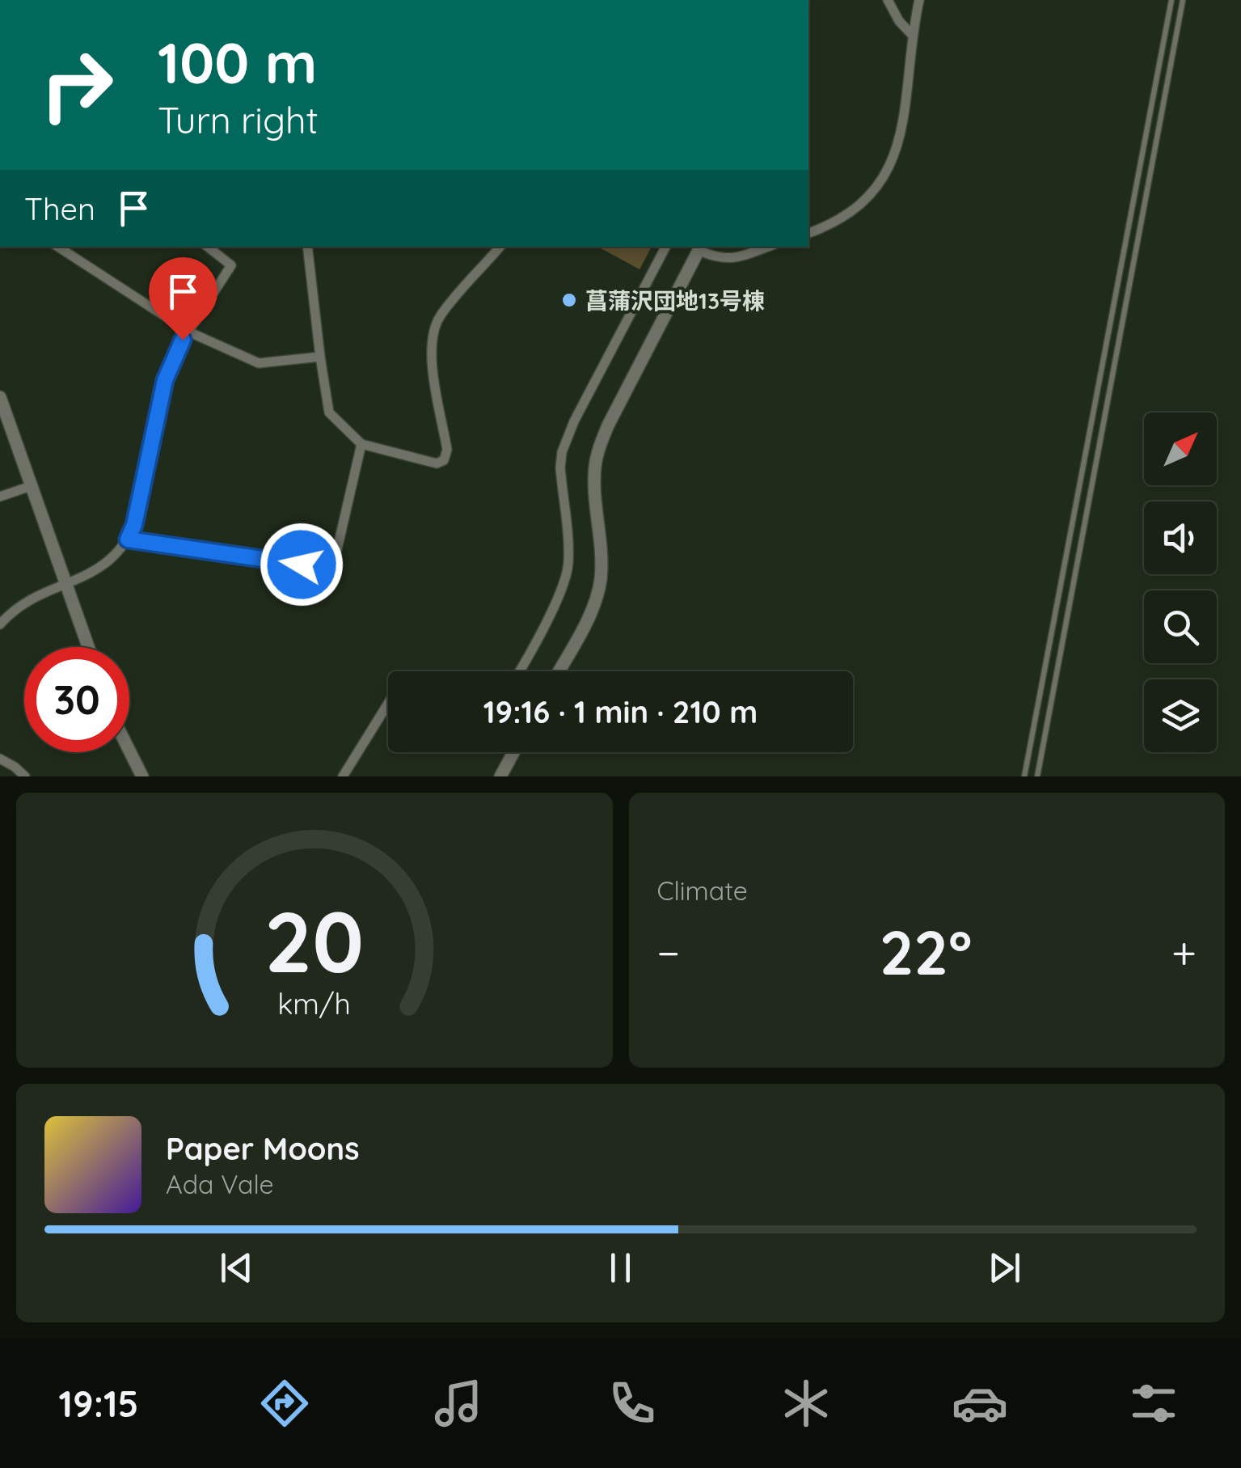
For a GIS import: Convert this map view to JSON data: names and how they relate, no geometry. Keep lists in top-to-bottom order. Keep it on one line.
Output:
{"places":["菖蒲沢団地13号棟"],"north":"top right","page":{"turn":["100 m","Turn right"],"then":"Then","limit":"30","trip":"19:16 · 1 min · 210 m","tile":"Climate","heat":["−","22°","+"],"song":["Paper Moons","Ada Vale"],"tabs":"19:15","gauge":["20","km/h"]}}
